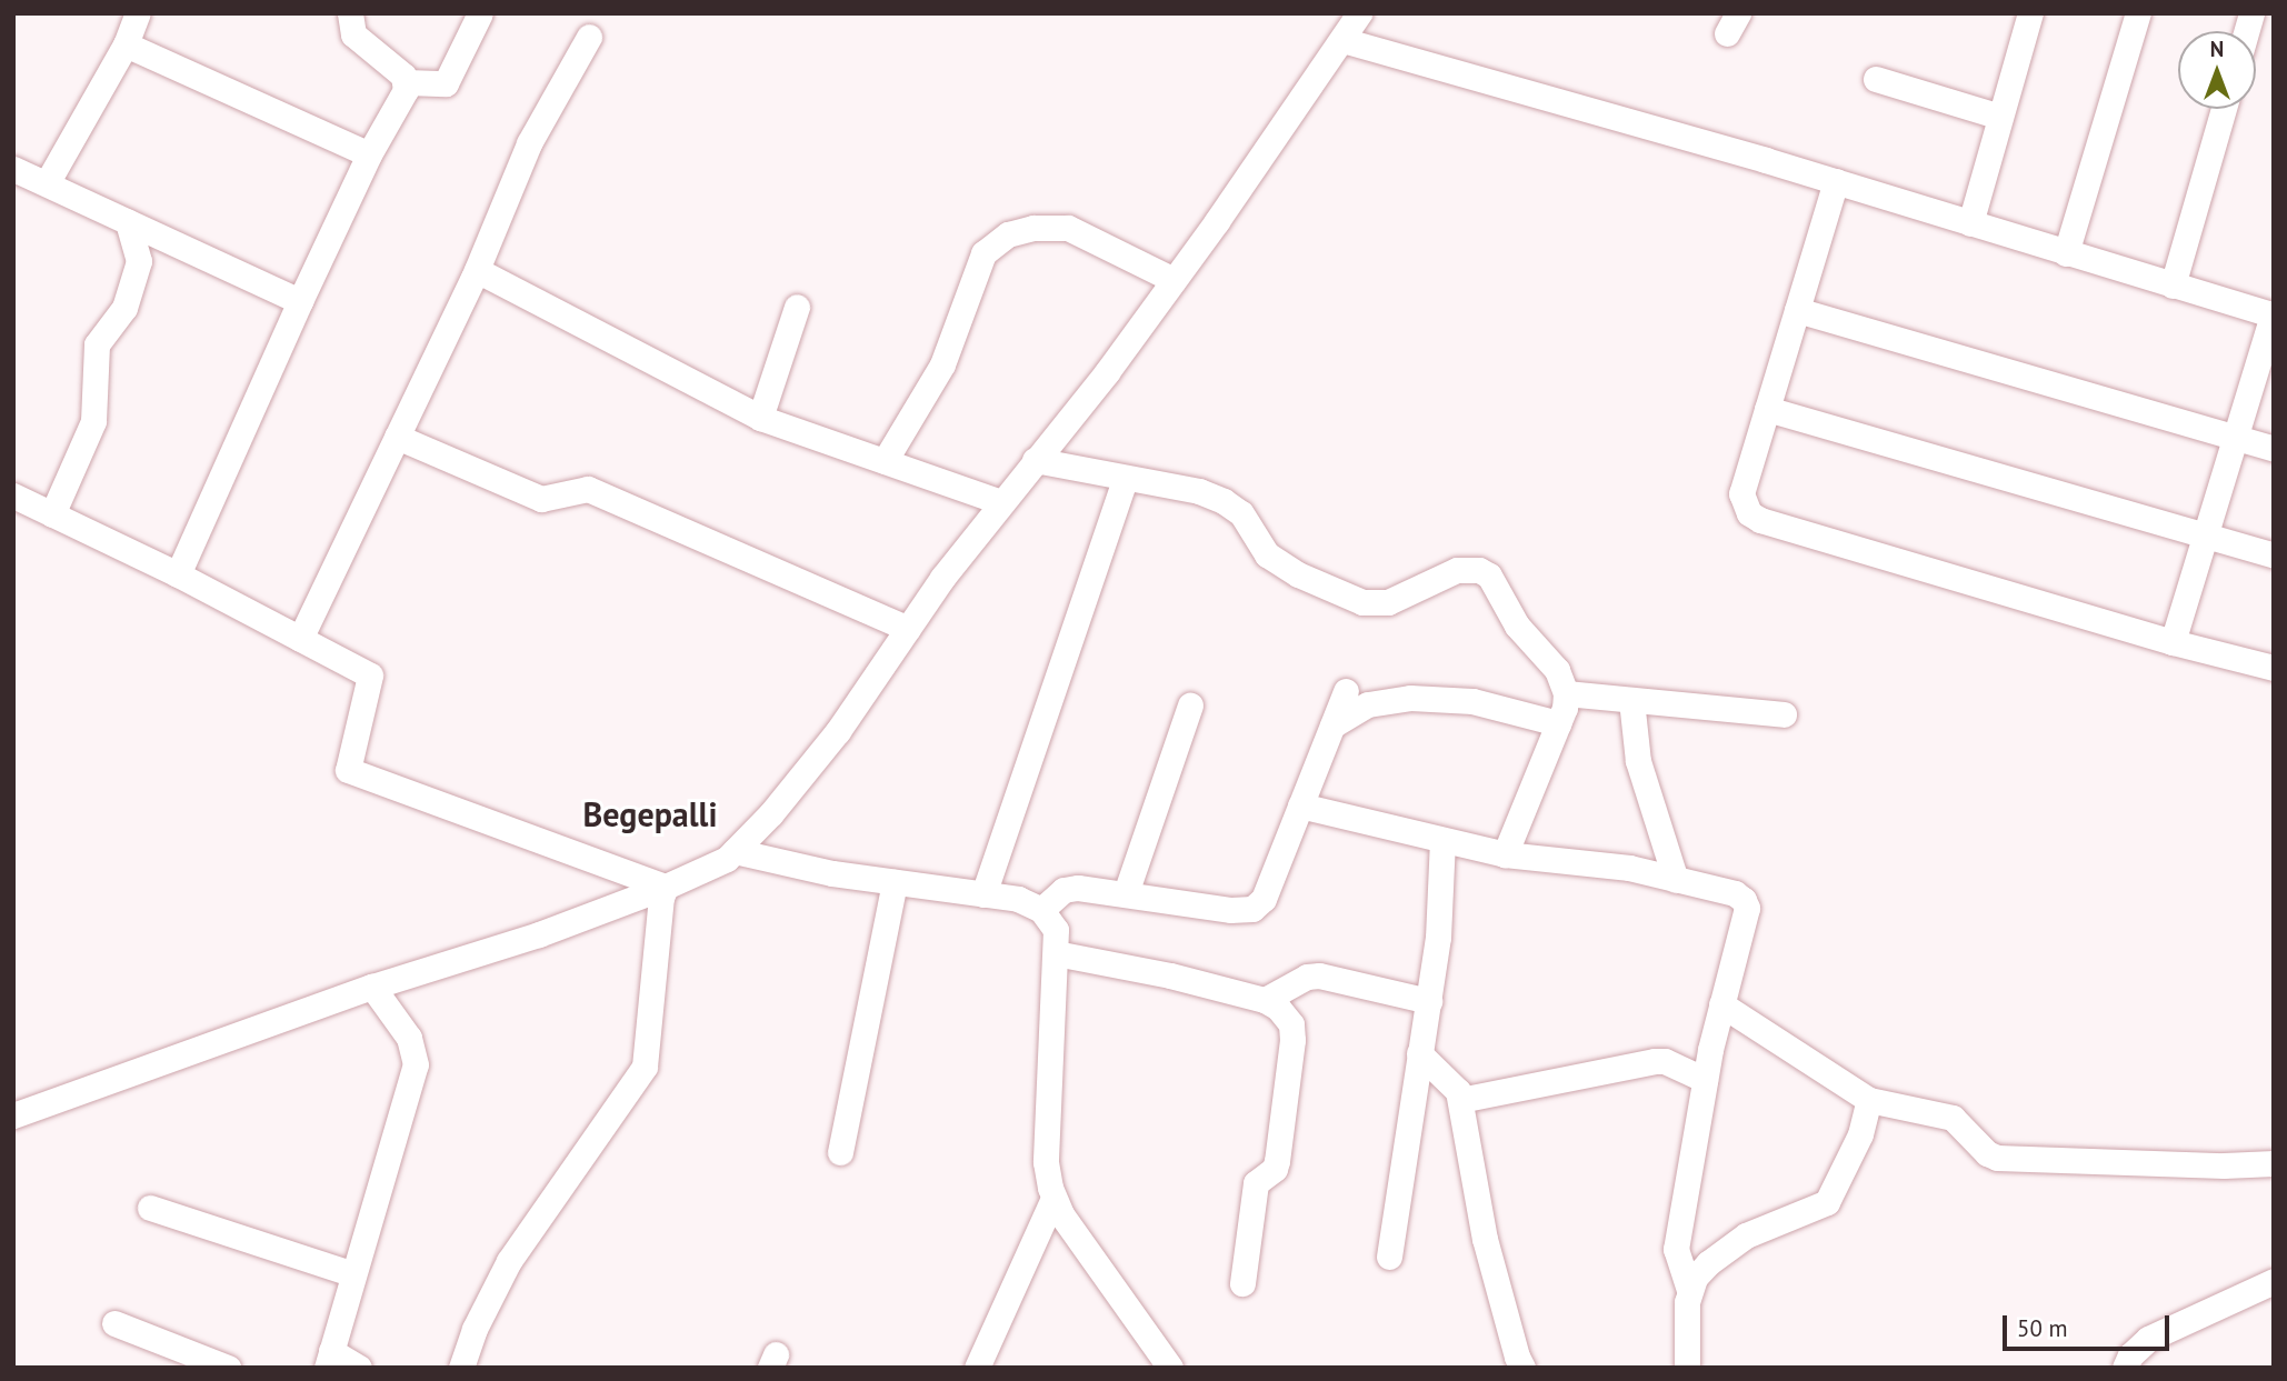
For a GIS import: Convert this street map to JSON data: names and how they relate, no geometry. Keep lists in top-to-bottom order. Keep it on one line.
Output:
{"districts":["Begepalli"],"scale_bar":"50 m","north":"top"}
